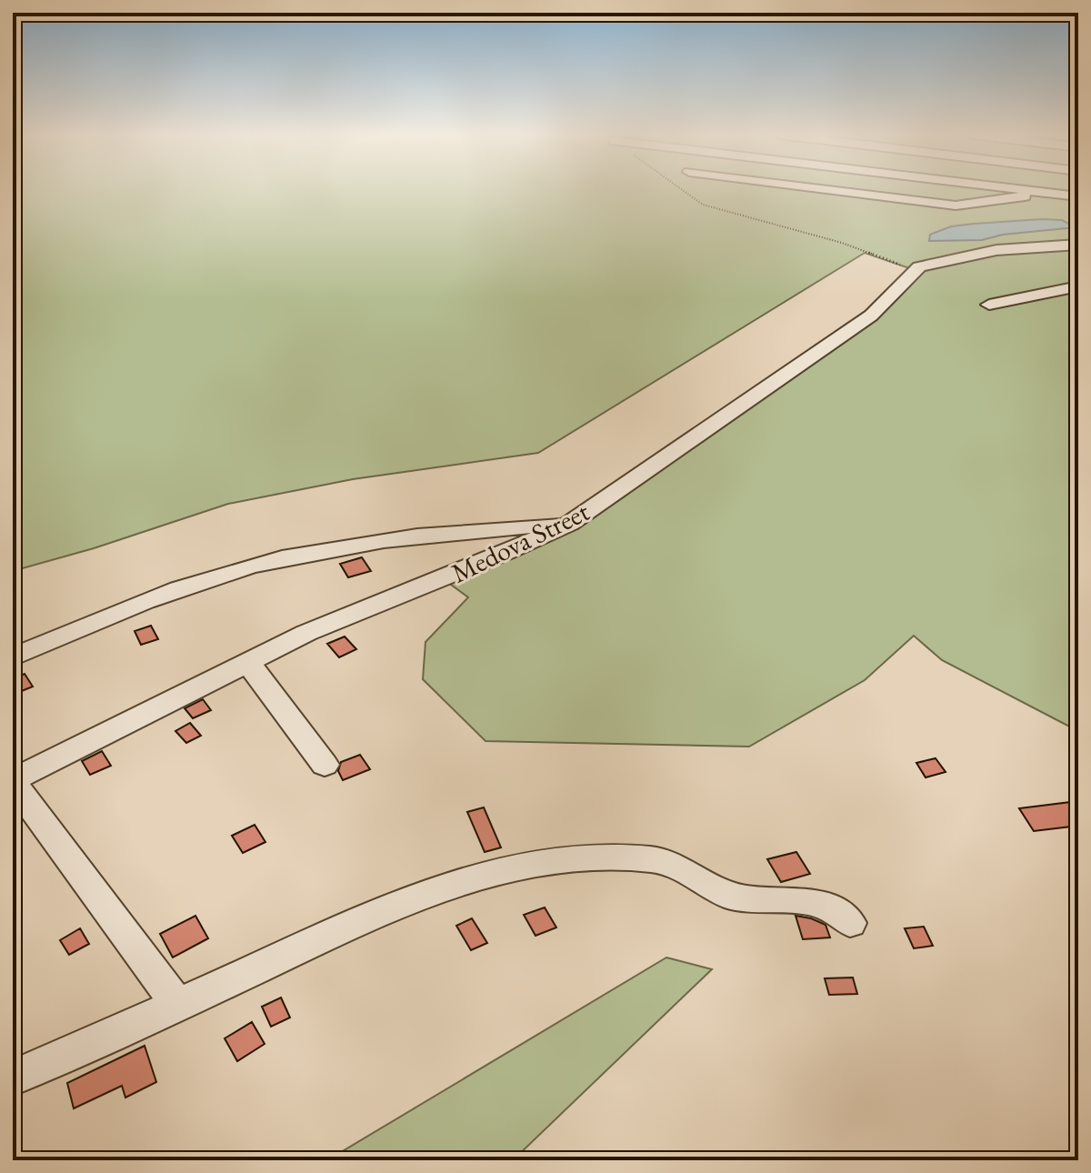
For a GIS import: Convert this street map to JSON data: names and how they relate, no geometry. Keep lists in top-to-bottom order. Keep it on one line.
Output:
{"streets":{"street":["Medova Street"]}}
